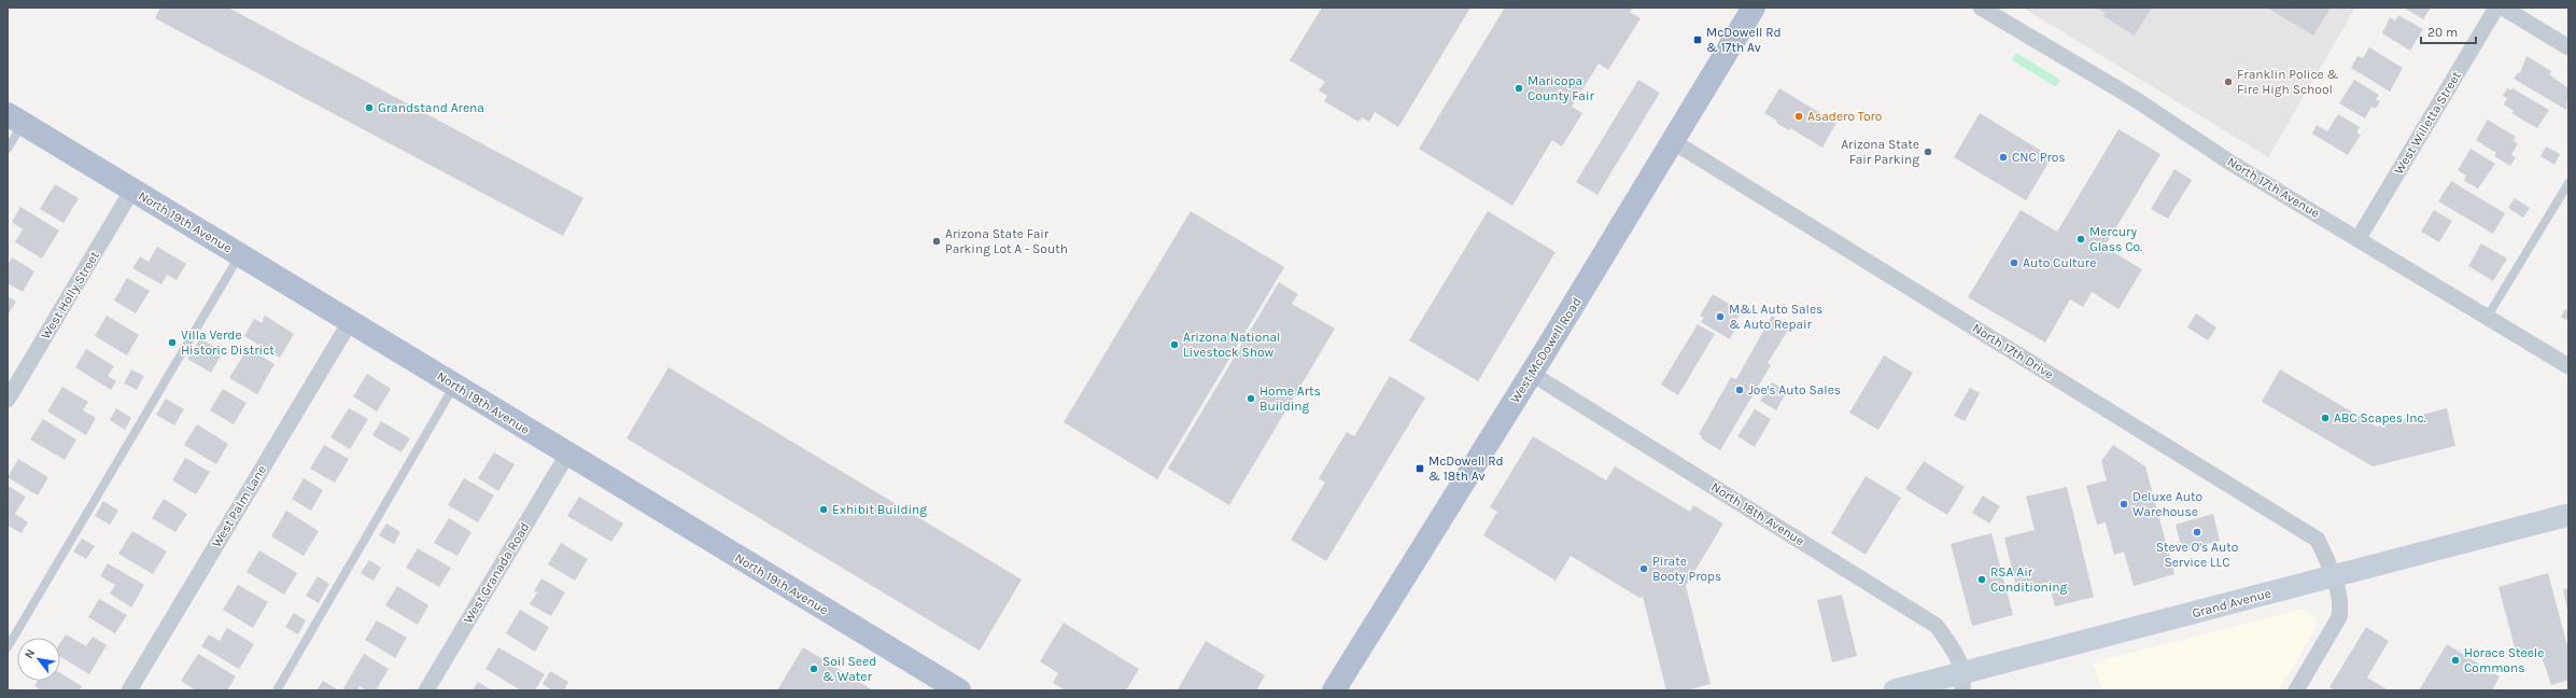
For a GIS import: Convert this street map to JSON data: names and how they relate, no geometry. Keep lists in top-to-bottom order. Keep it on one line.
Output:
{"streets":{"main road":["North 19th Avenue","West McDowell Road","Grand Avenue"],"street":["West Willetta Street","North 17th Avenue","West Holly Street","North 17th Drive","West Palm Lane","North 18th Avenue","West Granada Road"]},"crossings":[["West Willetta Street","North 17th Avenue"],["North 19th Avenue","West Holly Street"],["North 19th Avenue","West Palm Lane"],["North 19th Avenue","West Granada Road"],["West McDowell Road","North 17th Drive"],["West McDowell Road","North 18th Avenue"],["North 17th Drive","Grand Avenue"],["North 18th Avenue","Grand Avenue"]],"places":{"transit":["McDowell Rd & 17th Av","McDowell Rd & 18th Av"],"other":["Franklin Police & Fire High School","Maricopa County Fair","Grandstand Arena","Asadero Toro","Arizona State Fair Parking","CNC Pros","Mercury Glass Co.","Arizona State Fair Parking Lot A - South","Auto Culture","M&L Auto Sales & Auto Repair","Villa Verde Historic District","Arizona National Livestock Show","Joe's Auto Sales","Home Arts Building","ABC Scapes Inc.","Deluxe Auto Warehouse","Exhibit Building","Steve O's Auto Service LLC","Pirate Booty Props","RSA Air Conditioning","Horace Steele Commons","Soil Seed & Water"]},"scale_bar":"20 m","north":"top left"}
